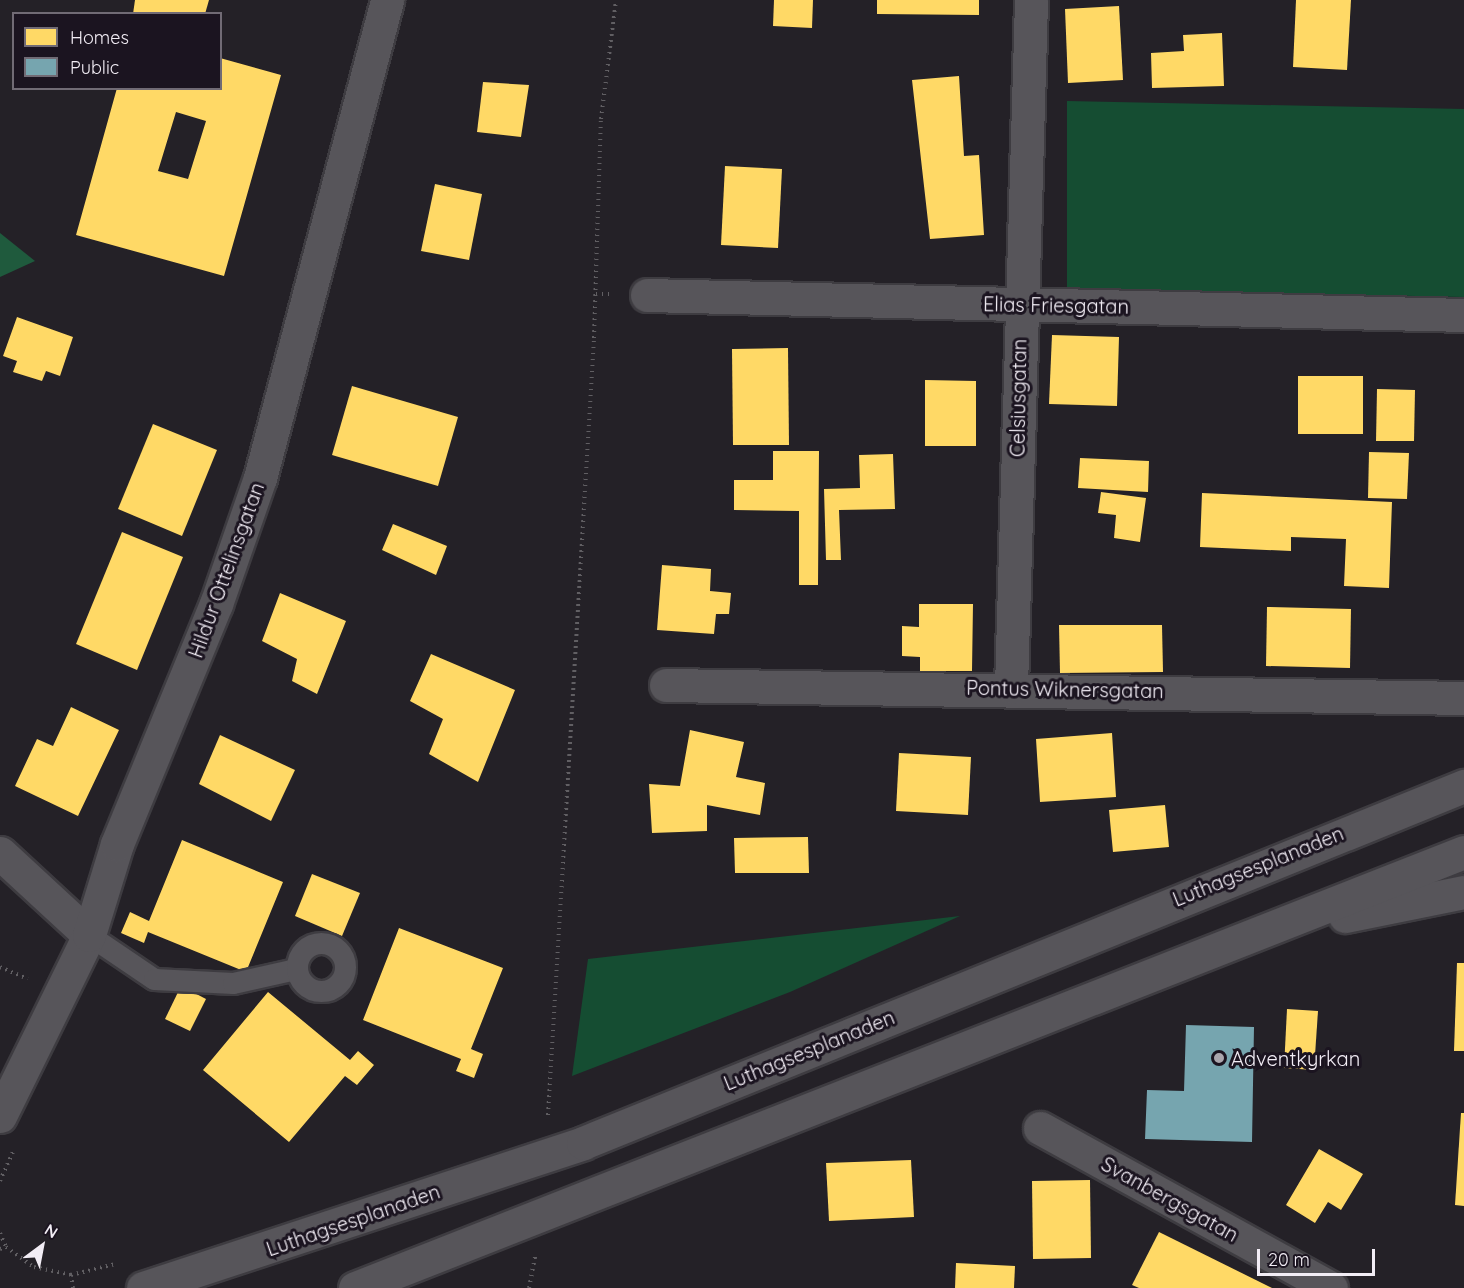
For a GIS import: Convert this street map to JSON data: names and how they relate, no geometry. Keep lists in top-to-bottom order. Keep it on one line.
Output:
{"streets":{"street":["Elias Friesgatan","Celsiusgatan","Hildur Ottelinsgatan","Pontus Wiknersgatan","Luthagsesplanaden","Svanbergsgatan"]},"crossings":[["Elias Friesgatan","Celsiusgatan"],["Celsiusgatan","Pontus Wiknersgatan"]],"places":["Adventkyrkan"],"legend":["Homes","Public"],"scale_bar":"20 m","north":"top right"}
